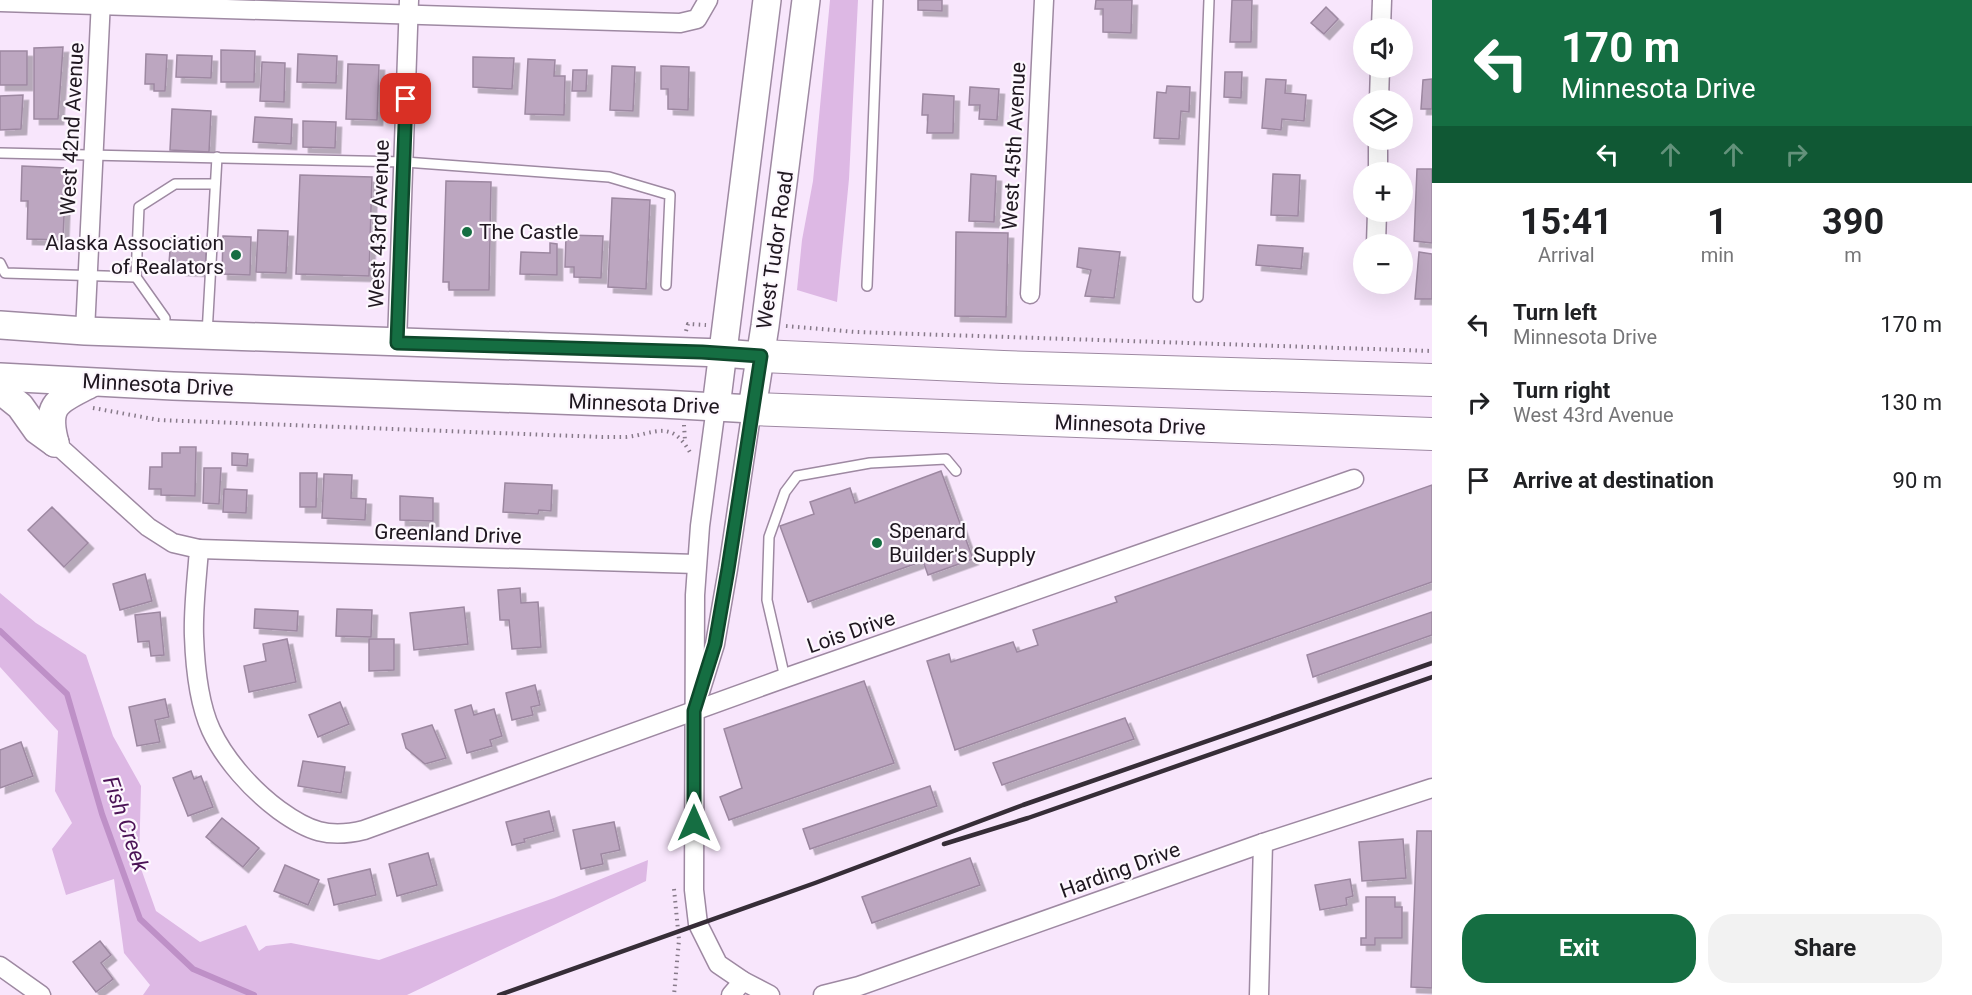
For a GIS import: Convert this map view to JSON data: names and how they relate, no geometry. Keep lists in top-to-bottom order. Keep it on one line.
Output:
{"streets":{"highway":["Minnesota Drive"],"main road":["West Tudor Road"],"street":["West 42nd Avenue","West 45th Avenue","West 43rd Avenue","Greenland Drive","Lois Drive","Harding Drive"]},"crossings":[["West Tudor Road","Minnesota Drive"],["West Tudor Road","Greenland Drive"],["West Tudor Road","Lois Drive"],["Greenland Drive","Lois Drive"]],"water":["Fish Creek"],"places":["The Castle","Alaska Association of Realators","Spenard Builder's Supply"],"page":{"turn":["170 m","Minnesota Drive"],"map_buttons":["+","−"],"eta":["15:41","Arrival","1","min","390","m"],"list":[{"name":"Turn left","note":"Minnesota Drive","value":"170 m"},{"name":"Turn right","note":"West 43rd Avenue","value":"130 m"},{"name":"Arrive at destination","value":"90 m"}],"buttons":["Exit","Share"]}}
